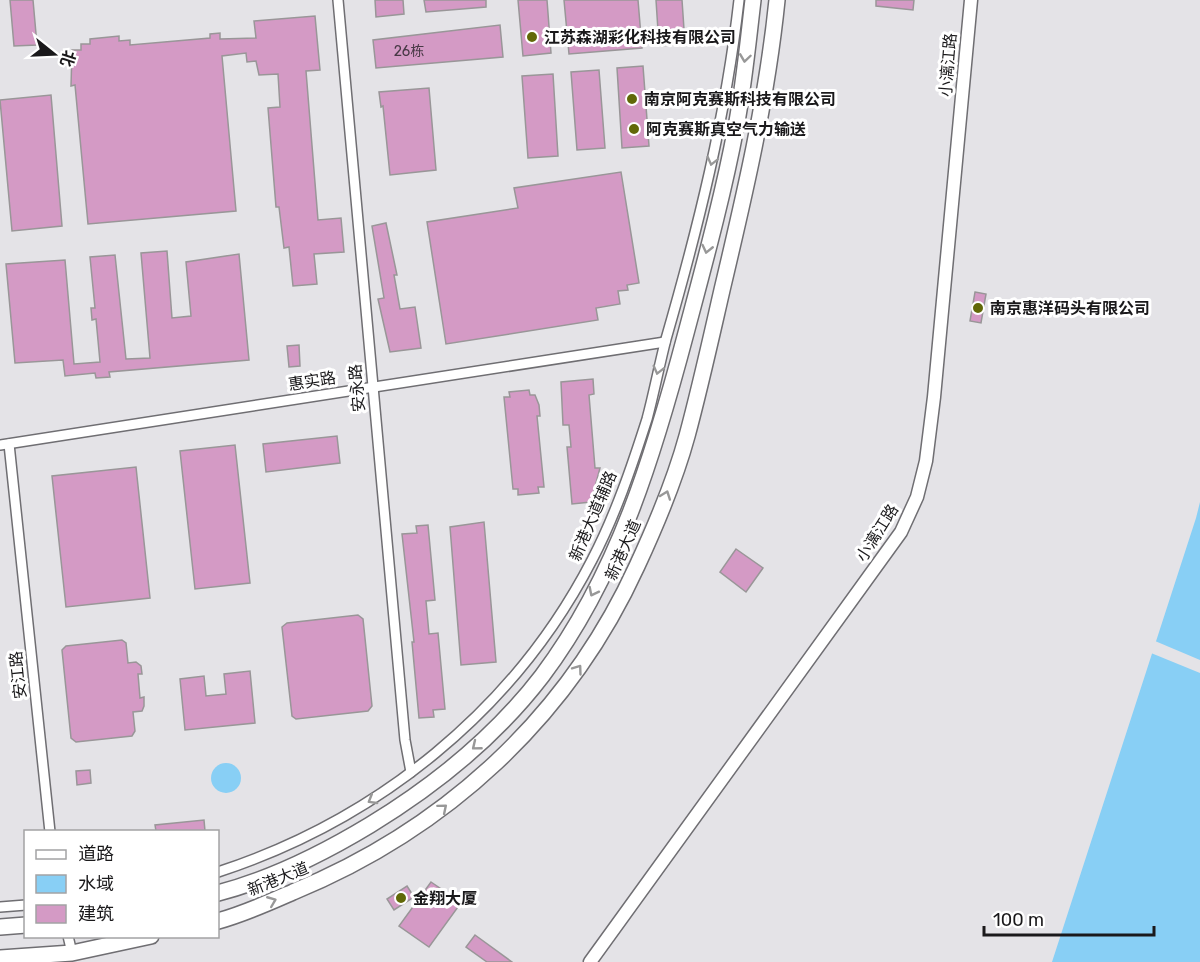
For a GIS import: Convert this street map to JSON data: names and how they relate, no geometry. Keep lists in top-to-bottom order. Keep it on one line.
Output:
{"streets":{"main road":["新港大道"],"street":["小漓江路","惠实路","安永路","新港大道辅路","安江路"]},"crossings":[["惠实路","安永路"],["惠实路","新港大道辅路"],["惠实路","安江路"],["安永路","新港大道辅路"]],"one_way":["新港大道辅路"],"places":["江苏森湖彩化科技有限公司","南京阿克赛斯科技有限公司","阿克赛斯真空气力输送","南京惠洋码头有限公司","金翔大厦"],"house_numbers":["26栋"],"legend":["道路","水域","建筑"],"scale_bar":"100 m","north":"right"}
